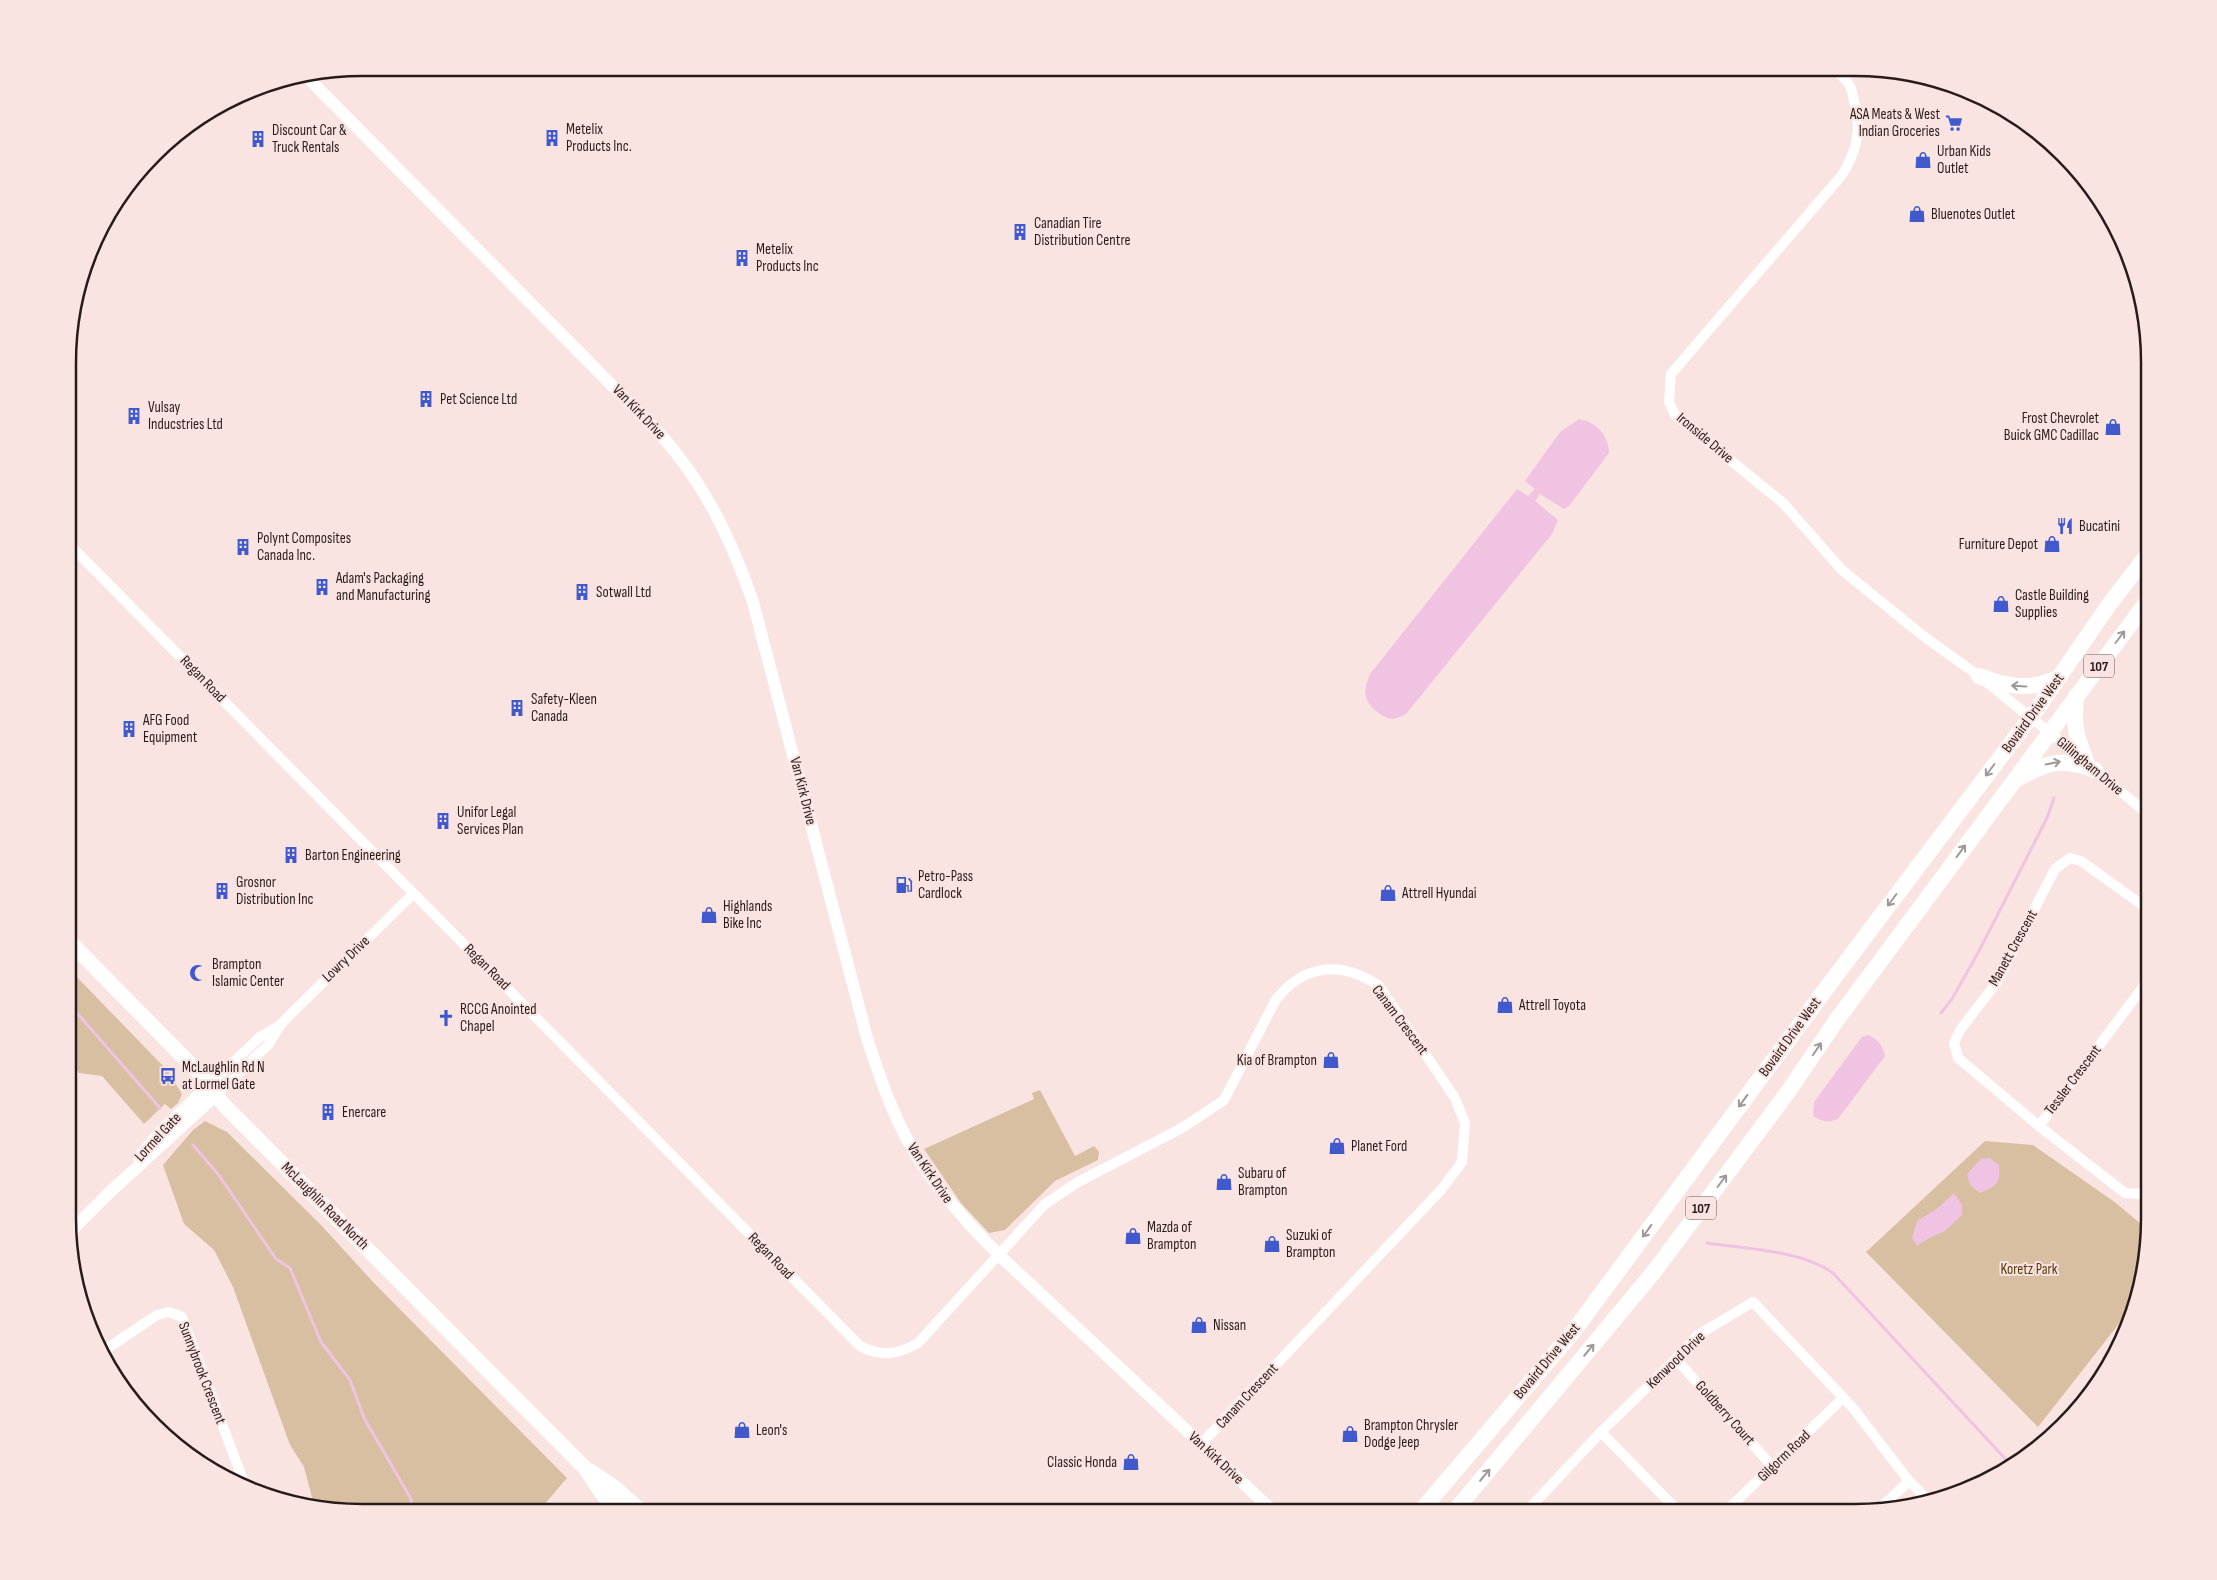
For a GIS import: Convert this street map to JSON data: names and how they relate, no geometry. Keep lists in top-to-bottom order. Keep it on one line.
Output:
{"streets":{"main road":["107","Bovaird Drive West","McLaughlin Road North"],"street":["Van Kirk Drive","Ironside Drive","Regan Road","Gillingham Drive","Manett Crescent","Lowry Drive","Canam Crescent","Tessler Crescent","Lormel Gate","Kenwood Drive","Sunnybrook Crescent","Goldberry Court","Gilgorm Road"]},"crossings":[["Van Kirk Drive","Regan Road"],["Van Kirk Drive","Canam Crescent"],["Ironside Drive","Bovaird Drive West"],["Ironside Drive","Gillingham Drive"],["Regan Road","Lowry Drive"],["Regan Road","Canam Crescent"],["Bovaird Drive West","Gillingham Drive"],["Manett Crescent","Tessler Crescent"],["Lowry Drive","Lormel Gate"],["Lowry Drive","McLaughlin Road North"],["Lormel Gate","McLaughlin Road North"],["Kenwood Drive","Goldberry Court"],["Kenwood Drive","Gilgorm Road"],["Goldberry Court","Gilgorm Road"]],"parks":["Koretz Park"],"places":{"supermarket":["ASA Meats & West Indian Groceries"],"building":["Metelix Products Inc.","Discount Car & Truck Rentals","Canadian Tire Distribution Centre","Metelix Products Inc","Pet Science Ltd","Vulsay Inducstries Ltd","Polynt Composites Canada Inc.","Adam's Packaging and Manufacturing","Sotwall Ltd","Safety-Kleen Canada","AFG Food Equipment","Unifor Legal Services Plan","Barton Engineering","Grosnor Distribution Inc","Enercare"],"shop":["Urban Kids Outlet","Bluenotes Outlet","Frost Chevrolet Buick GMC Cadillac","Furniture Depot","Castle Building Supplies","Attrell Hyundai","Highlands Bike Inc","Attrell Toyota","Kia of Brampton","Planet Ford","Subaru of Brampton","Mazda of Brampton","Suzuki of Brampton","Nissan","Leon's","Brampton Chrysler Dodge Jeep","Classic Honda"],"restaurant":["Bucatini"],"fuel station":["Petro-Pass Cardlock"],"mosque":["Brampton Islamic Center"],"church":["RCCG Anointed Chapel"],"bus stop":["McLaughlin Rd N at Lormel Gate"]}}
